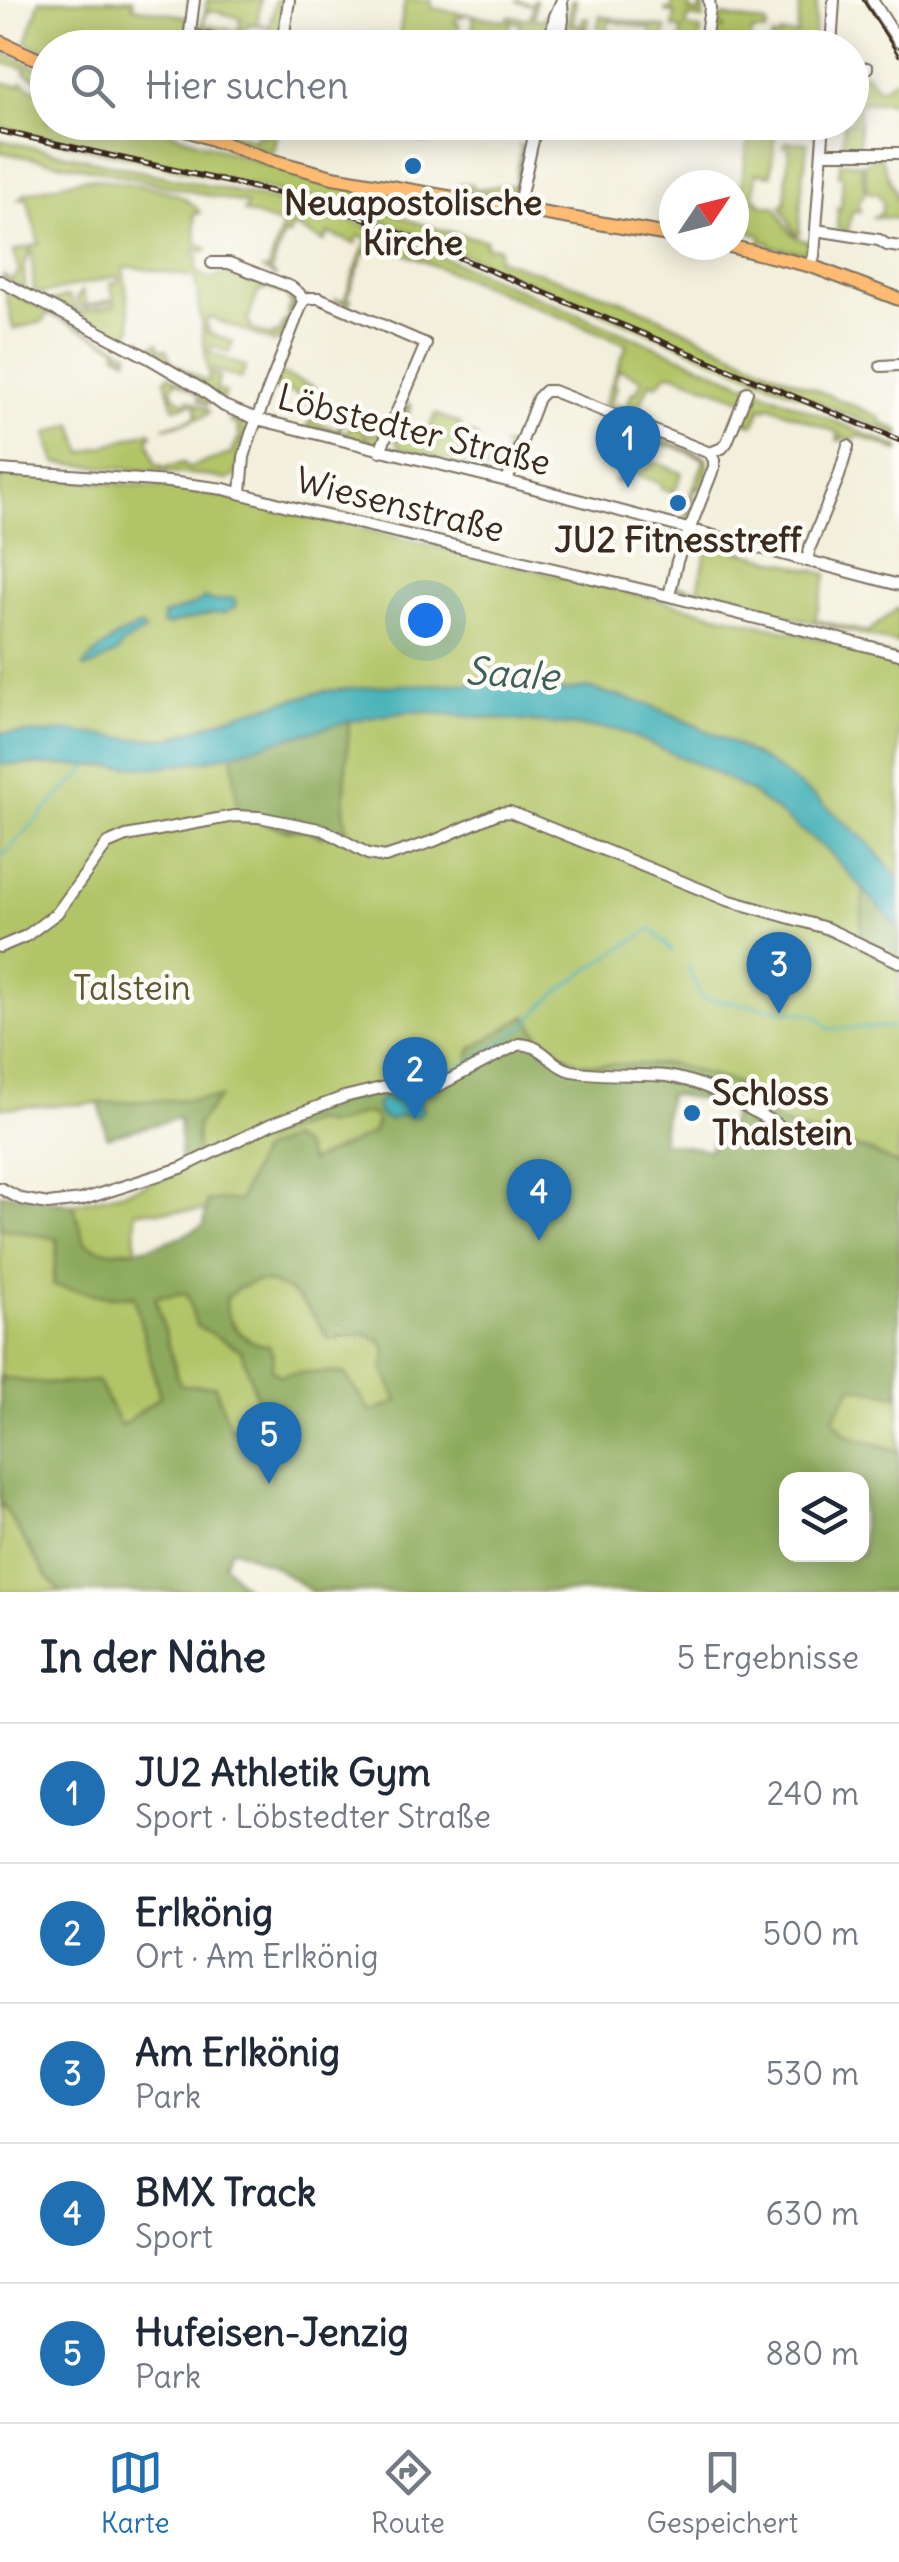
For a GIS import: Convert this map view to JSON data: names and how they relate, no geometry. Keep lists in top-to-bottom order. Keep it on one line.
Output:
{"streets":{"street":["Löbstedter Straße","Wiesenstraße"]},"water":["Saale"],"parks":["Talstein"],"places":["Neuapostolische Kirche","JU2 Fitnesstreff","Schloss Thalstein"],"north":"top right","page":{"search":"Hier suchen","pins":["1","3","2","4","5"],"heading":["In der Nähe","5 Ergebnisse"],"list":[{"mark":"1","name":"JU2 Athletik Gym","note":"Sport · Löbstedter Straße","value":"240 m"},{"mark":"2","name":"Erlkönig","note":"Ort · Am Erlkönig","value":"500 m"},{"mark":"3","name":"Am Erlkönig","note":"Park","value":"530 m"},{"mark":"4","name":"BMX Track","note":"Sport","value":"630 m"},{"mark":"5","name":"Hufeisen-Jenzig","note":"Park","value":"880 m"}],"nav":["Karte","Route","Gespeichert"]}}
